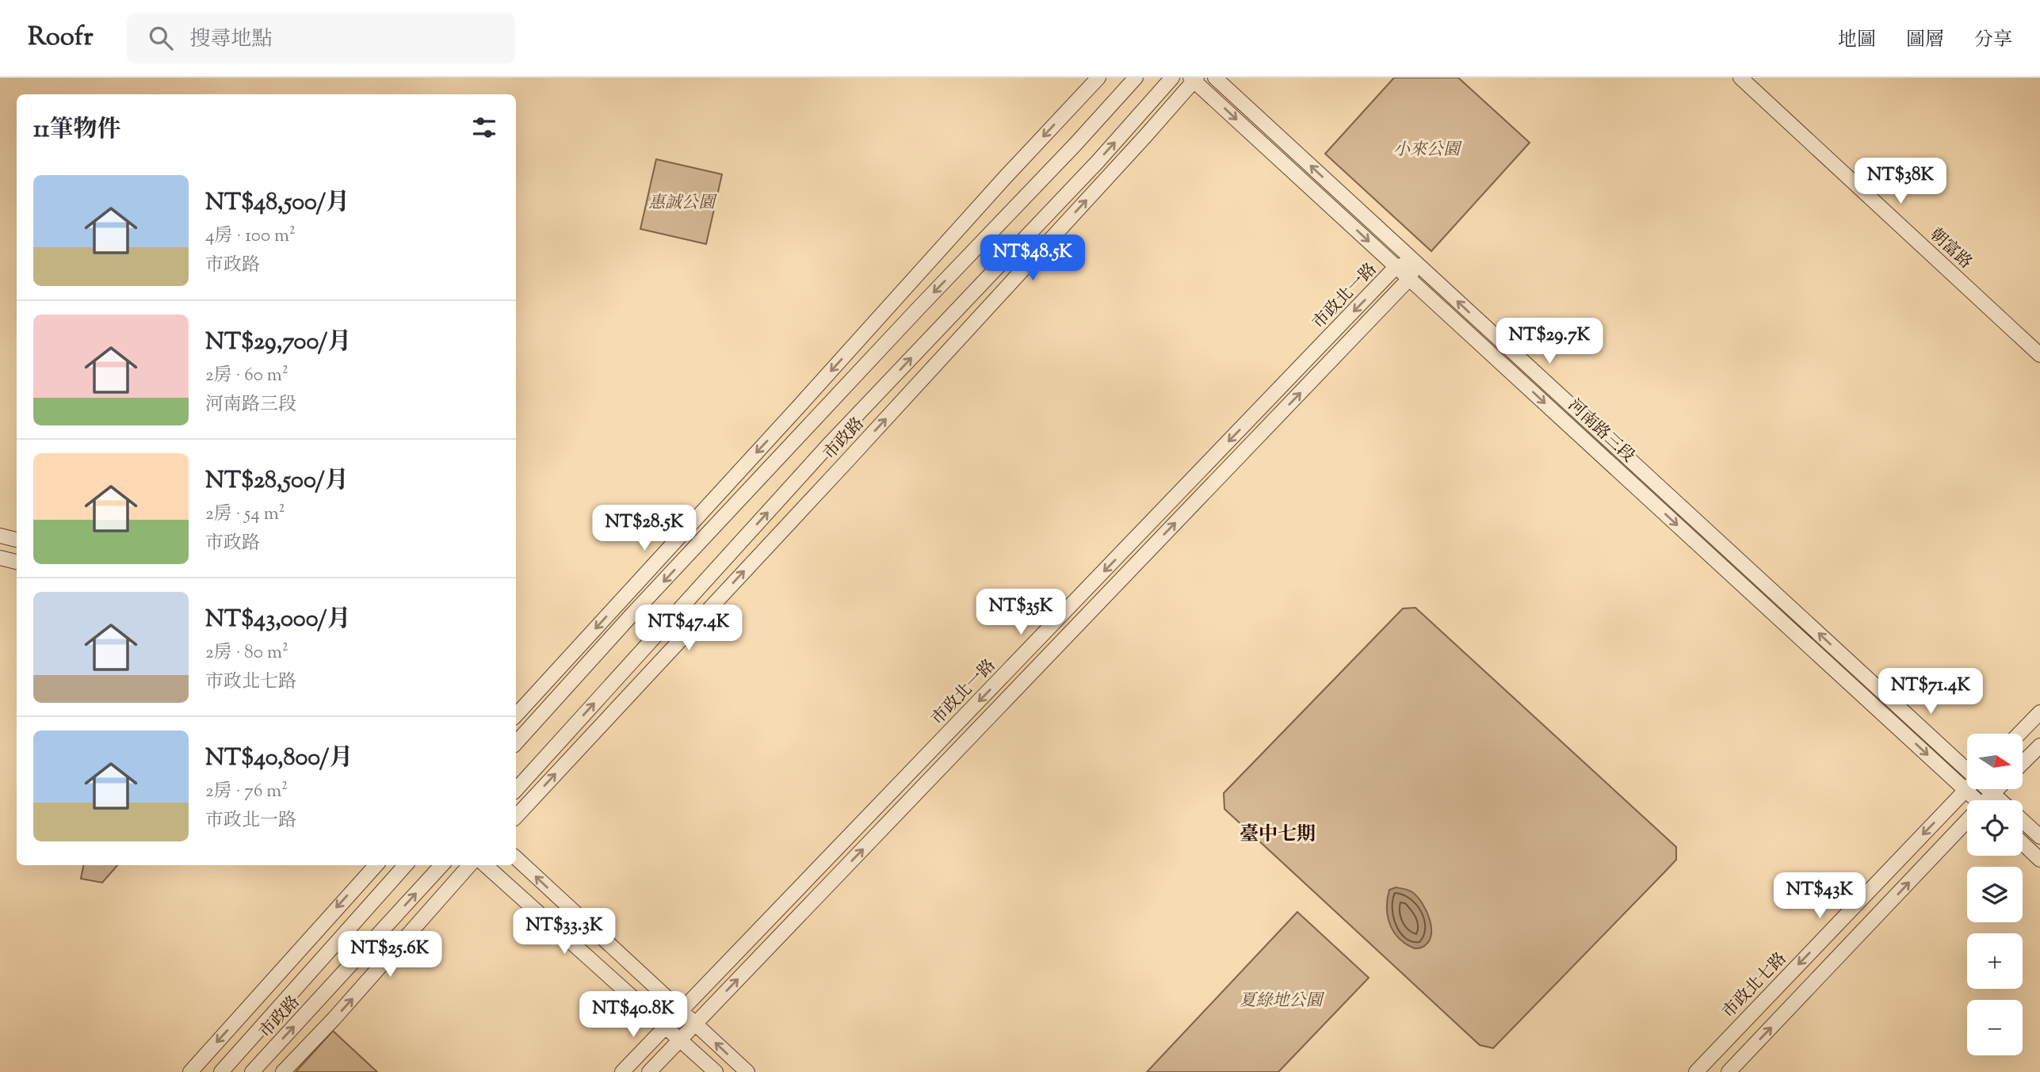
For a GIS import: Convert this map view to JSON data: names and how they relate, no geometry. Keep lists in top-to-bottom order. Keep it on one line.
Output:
{"streets":{"street":["朝富路","市政北一路","河南路三段","市政路","市政北七路"]},"crossings":[["市政北一路","河南路三段"],["河南路三段","市政路"],["河南路三段","市政北七路"]],"districts":["臺中七期"],"parks":["小來公園","惠誠公園","夏綠地公園"],"north":"right","page":{"header":"Roofr","search":"搜尋地點","nav":["地圖","圖層","分享"],"heading":"11筆物件","price":["NT$38K","NT$48.5K","NT$29.7K","NT$28.5K","NT$35K","NT$47.4K","NT$71.4K","NT$43K","NT$33.3K","NT$25.6K","NT$40.8K"],"list":[{"name":"NT$48,500/月","note":"4房 · 100 m² · 市政路"},{"name":"NT$29,700/月","note":"2房 · 60 m² · 河南路三段"},{"name":"NT$28,500/月","note":"2房 · 54 m² · 市政路"},{"name":"NT$43,000/月","note":"2房 · 80 m² · 市政北七路"},{"name":"NT$40,800/月","note":"2房 · 76 m² · 市政北一路"}],"map_buttons":["+","−"]}}
